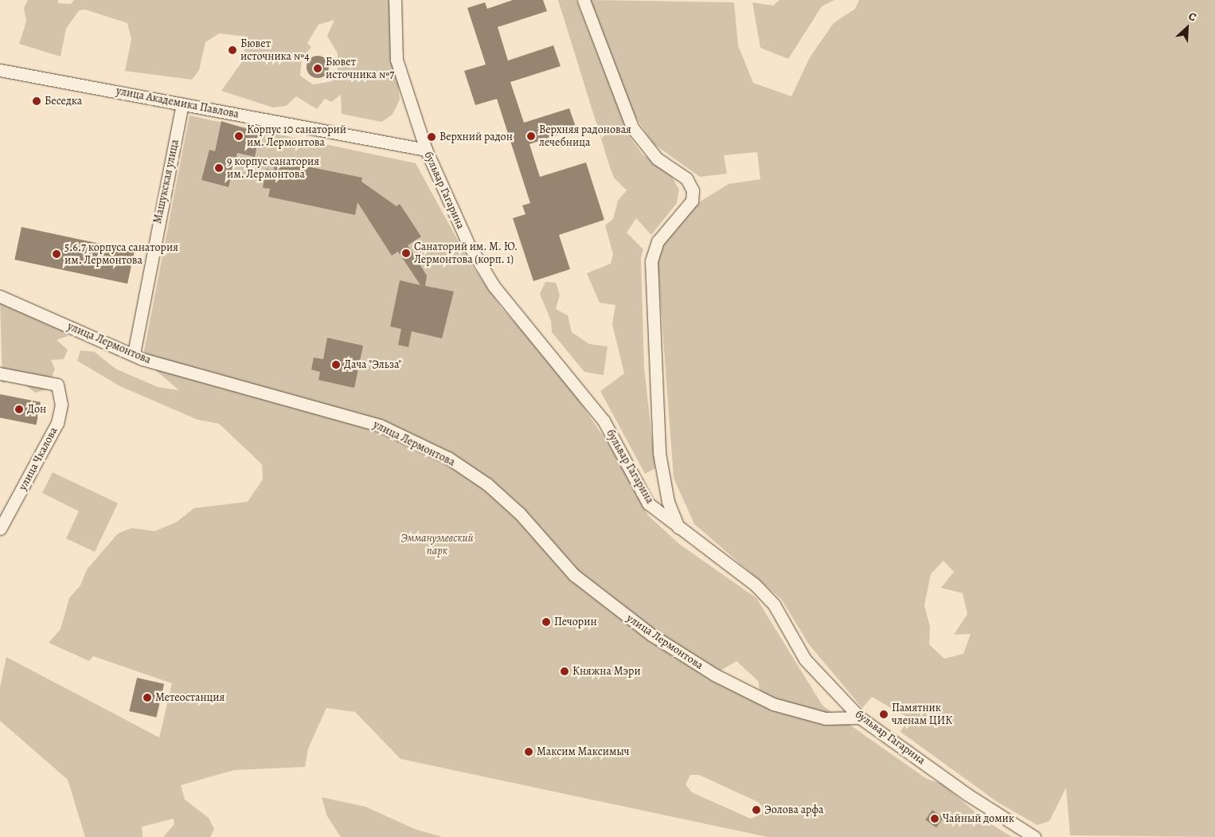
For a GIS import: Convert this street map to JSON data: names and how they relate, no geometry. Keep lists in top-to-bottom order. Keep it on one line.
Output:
{"streets":{"street":["улица Академика Павлова","Машукская улица","бульвар Гагарина","улица Лермонтова","улица Чкалова"]},"crossings":[["улица Академика Павлова","Машукская улица"],["улица Академика Павлова","бульвар Гагарина"],["Машукская улица","улица Лермонтова"],["бульвар Гагарина","улица Лермонтова"]],"parks":["Эммануэлевский парк"],"places":["Бювет источника №4","Бювет источника №7","Беседка","Корпус 10 санаторий им. Лермонтова","Верхняя радоновая лечебница","Верхний радон","9 корпус санатория им. Лермонтова","Санаторий им. М. Ю. Лермонтова (корп. 1)","5.6.7 корпуса санатория им. Лермонтова","Дача \"Эльза\"","Дон","Печорин","Княжна Мэри","Метеостанция","Памятник членам ЦИК","Максим Максимыч","Эолова арфа","Чайный домик"],"north":"top right"}
